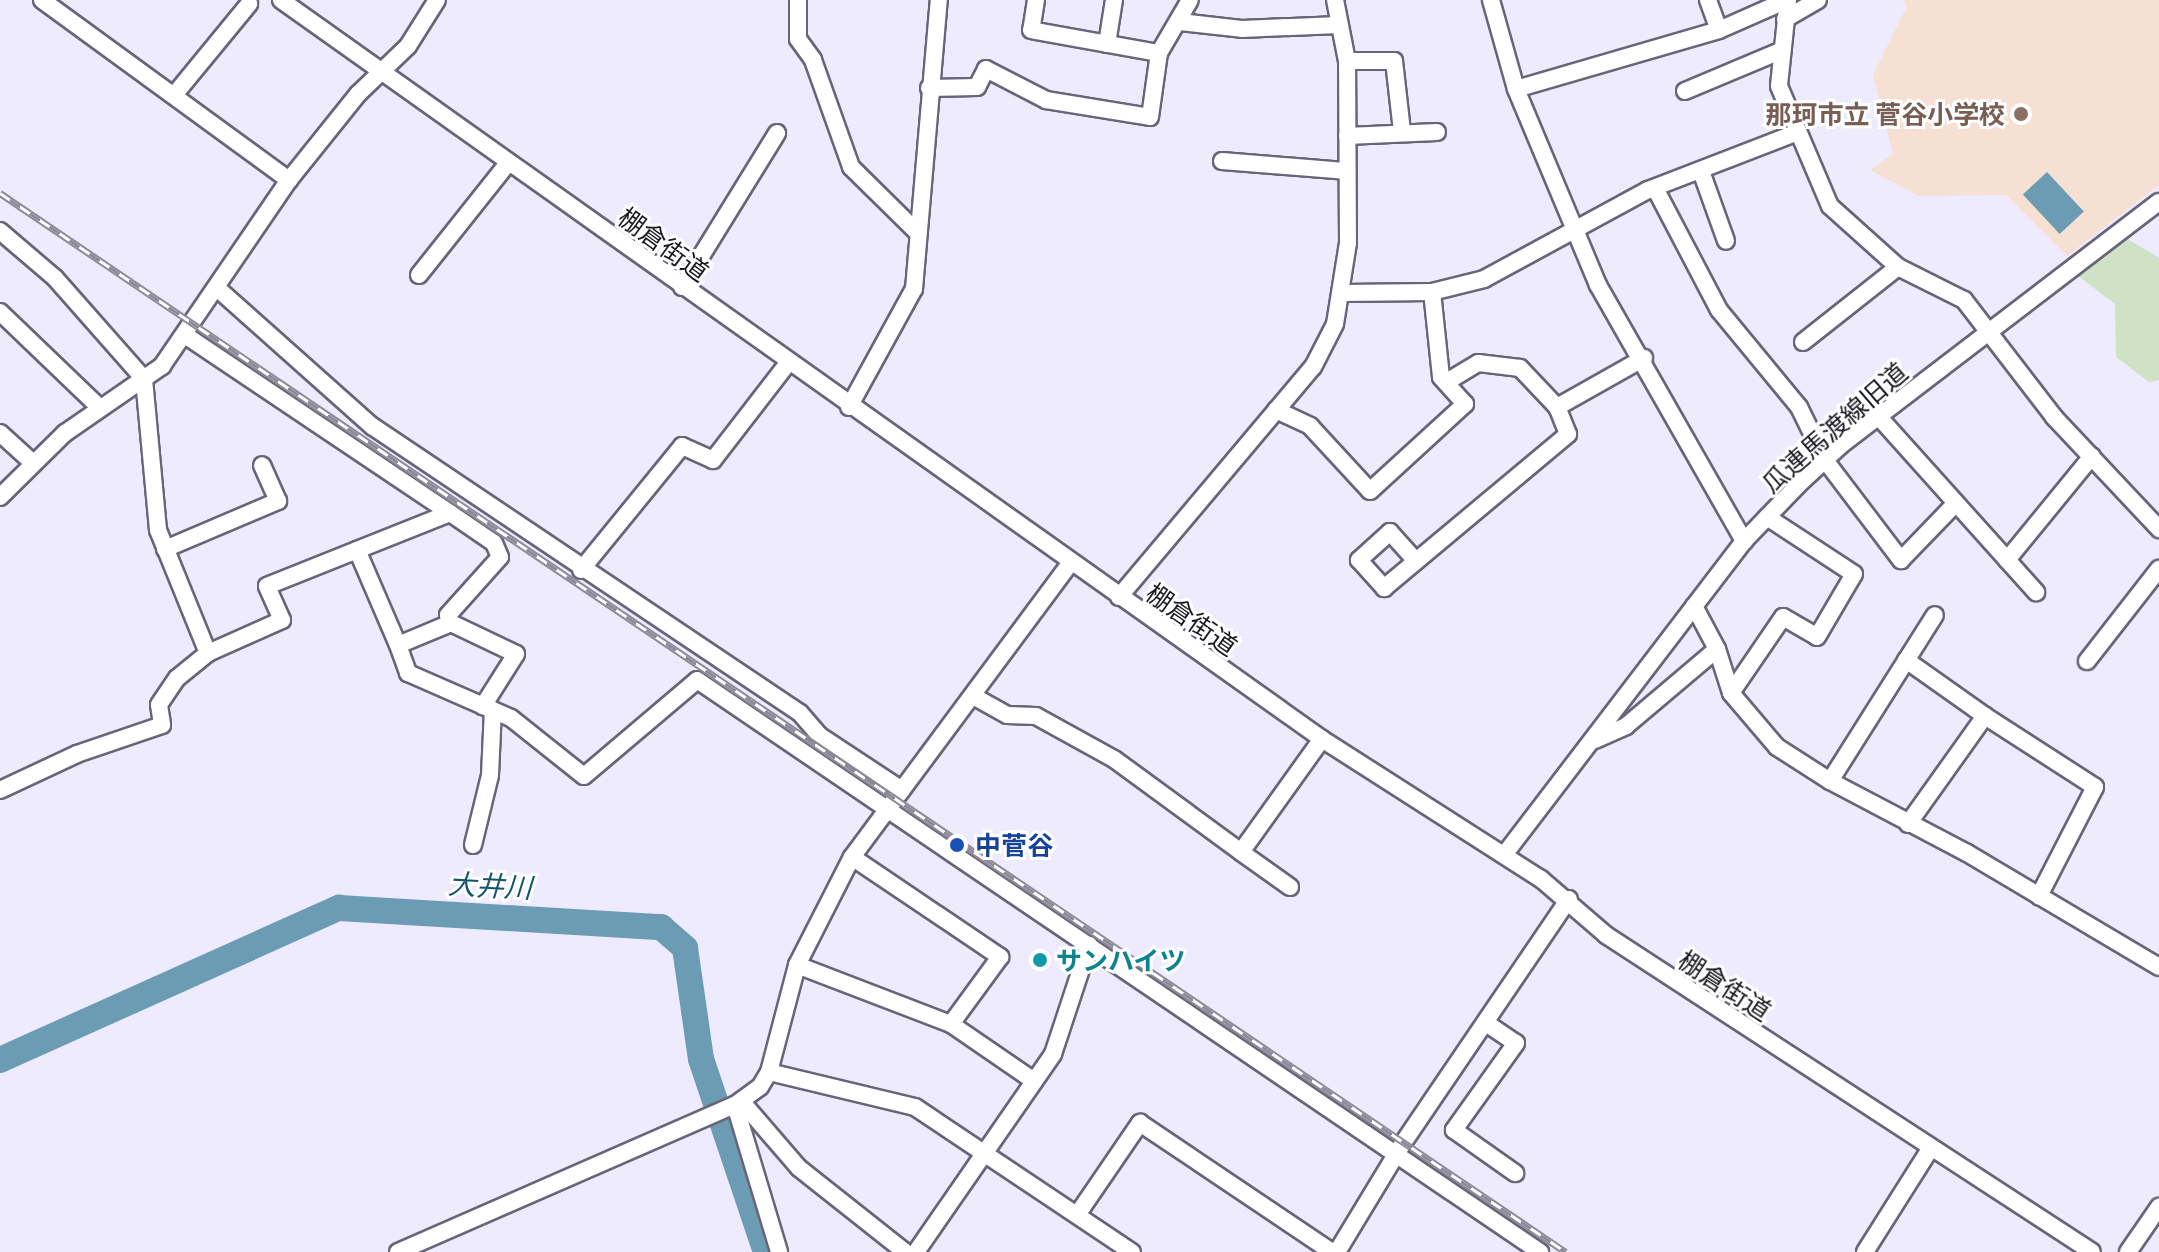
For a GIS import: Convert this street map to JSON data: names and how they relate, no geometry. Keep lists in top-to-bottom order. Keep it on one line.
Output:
{"streets":{"street":["棚倉街道","瓜連馬渡線旧道"]},"crossings":[["棚倉街道","瓜連馬渡線旧道"]],"water":["大井川"],"places":["那珂市立 菅谷小学校","中菅谷","サンハイツ"]}
